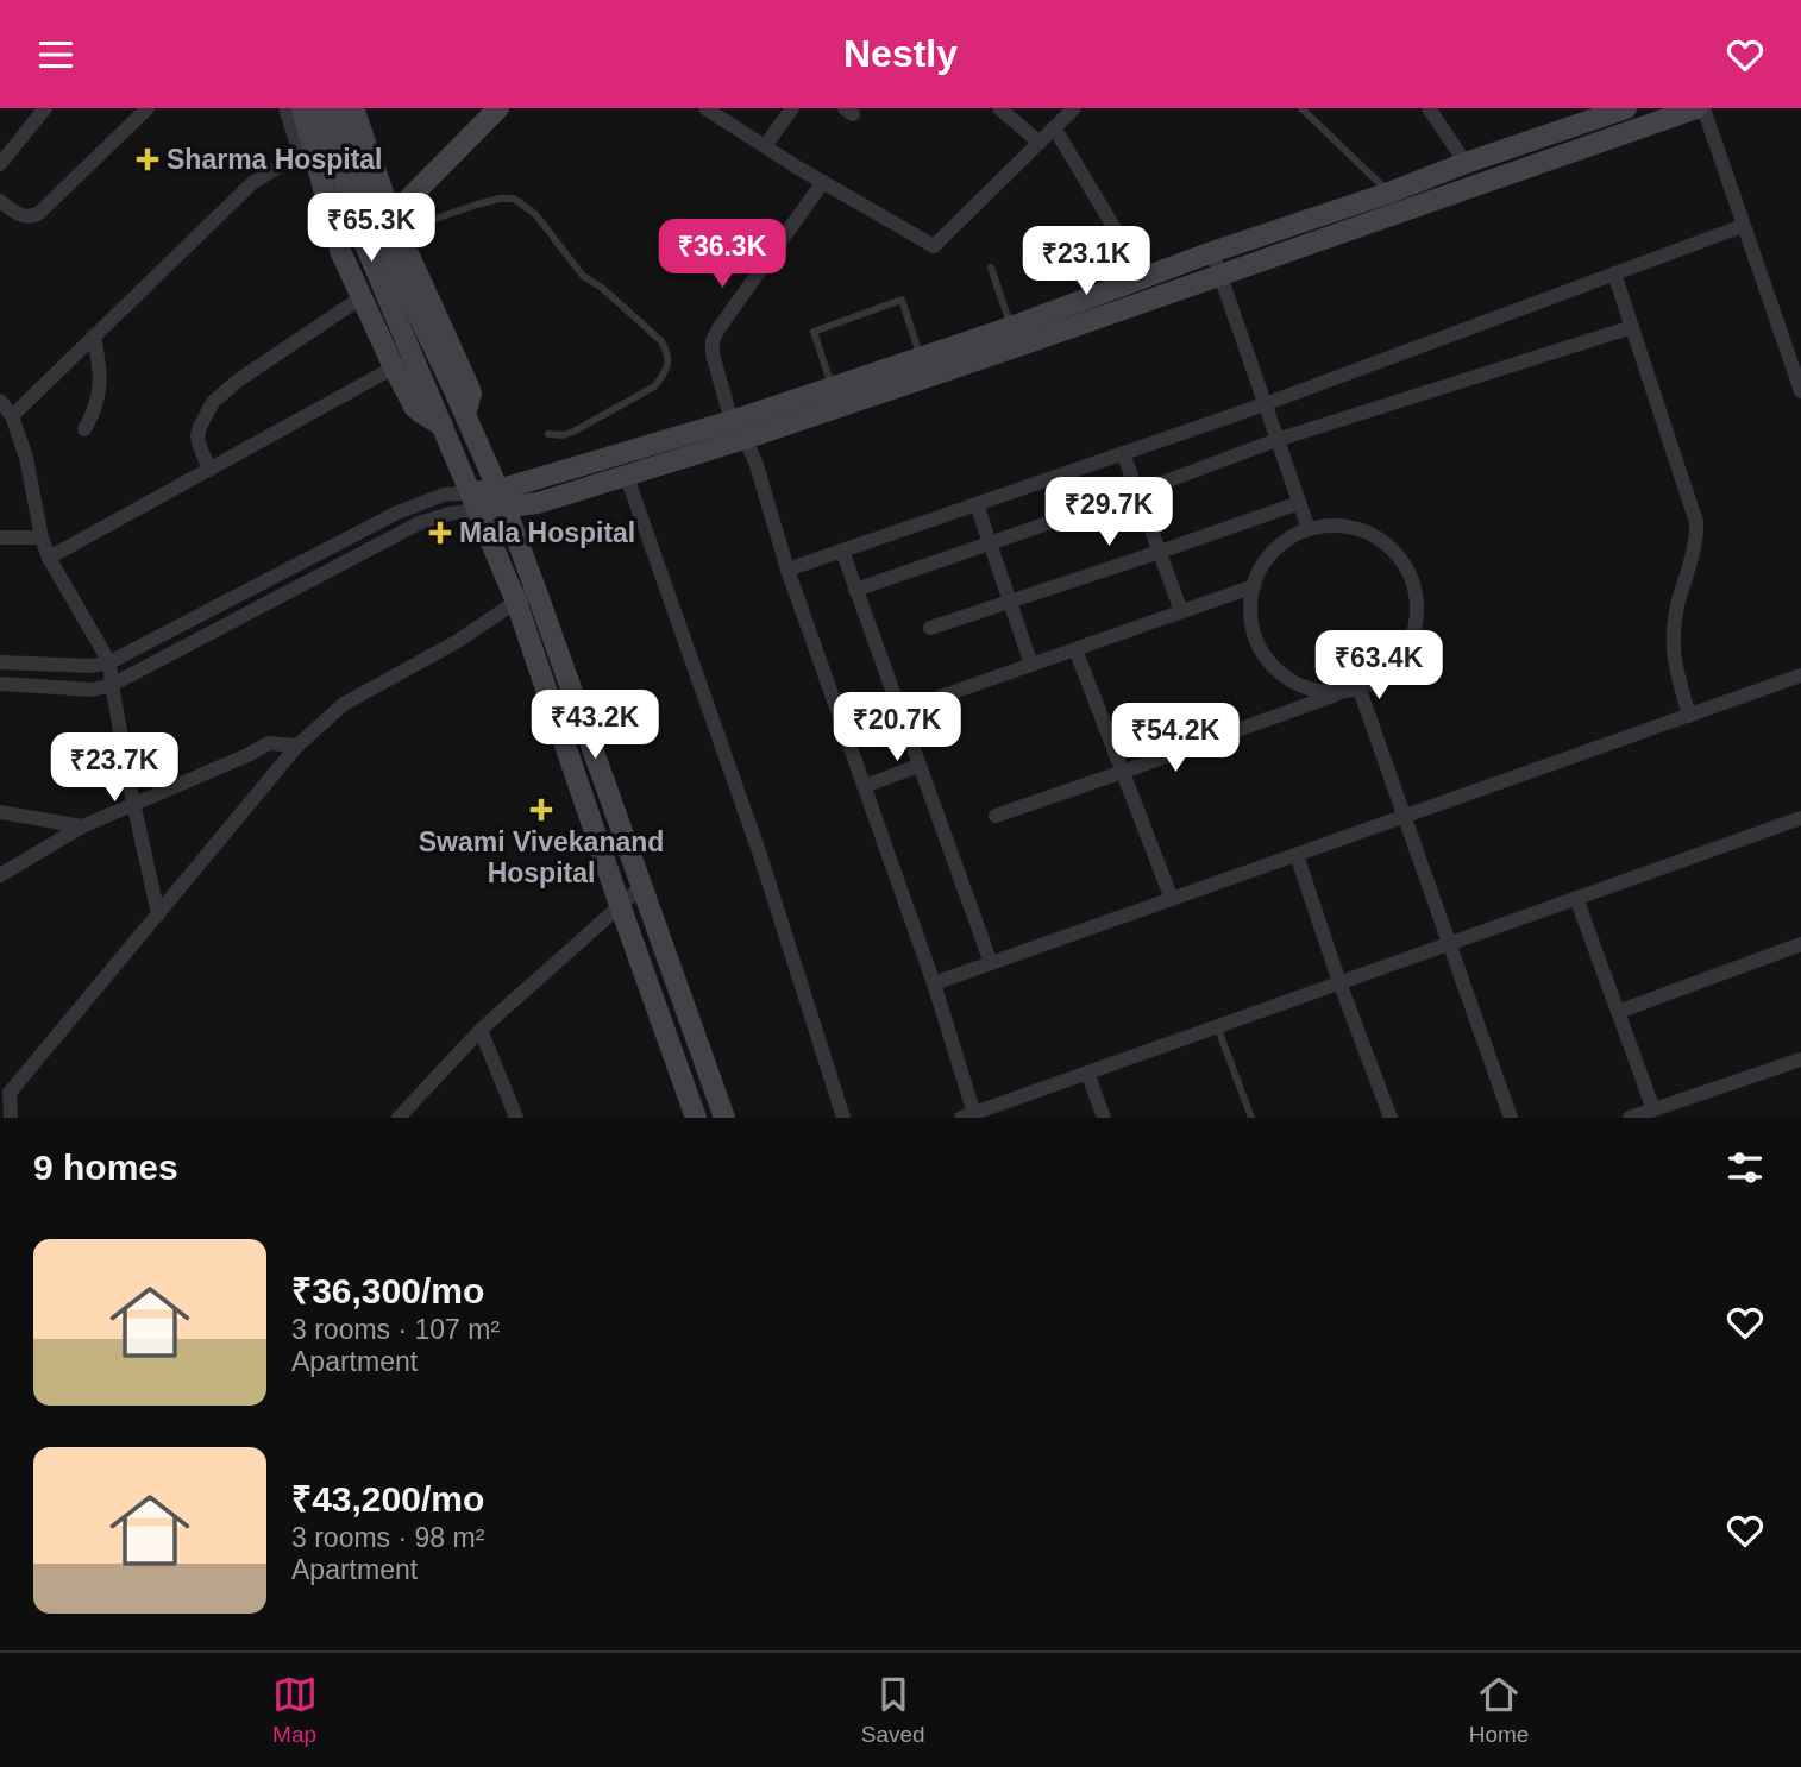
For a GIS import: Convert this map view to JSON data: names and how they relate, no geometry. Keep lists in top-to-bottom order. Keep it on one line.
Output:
{"places":{"health":["Sharma Hospital","Mala Hospital","Swami Vivekanand Hospital"]},"page":{"header":"Nestly","price":["₹65.3K","₹36.3K","₹23.1K","₹29.7K","₹63.4K","₹43.2K","₹20.7K","₹54.2K","₹23.7K"],"heading":"9 homes","list":[{"name":"₹36,300/mo","note":"3 rooms · 107 m² · Apartment"},{"name":"₹43,200/mo","note":"3 rooms · 98 m² · Apartment"}],"tabs":["Map","Saved","Home"]}}
